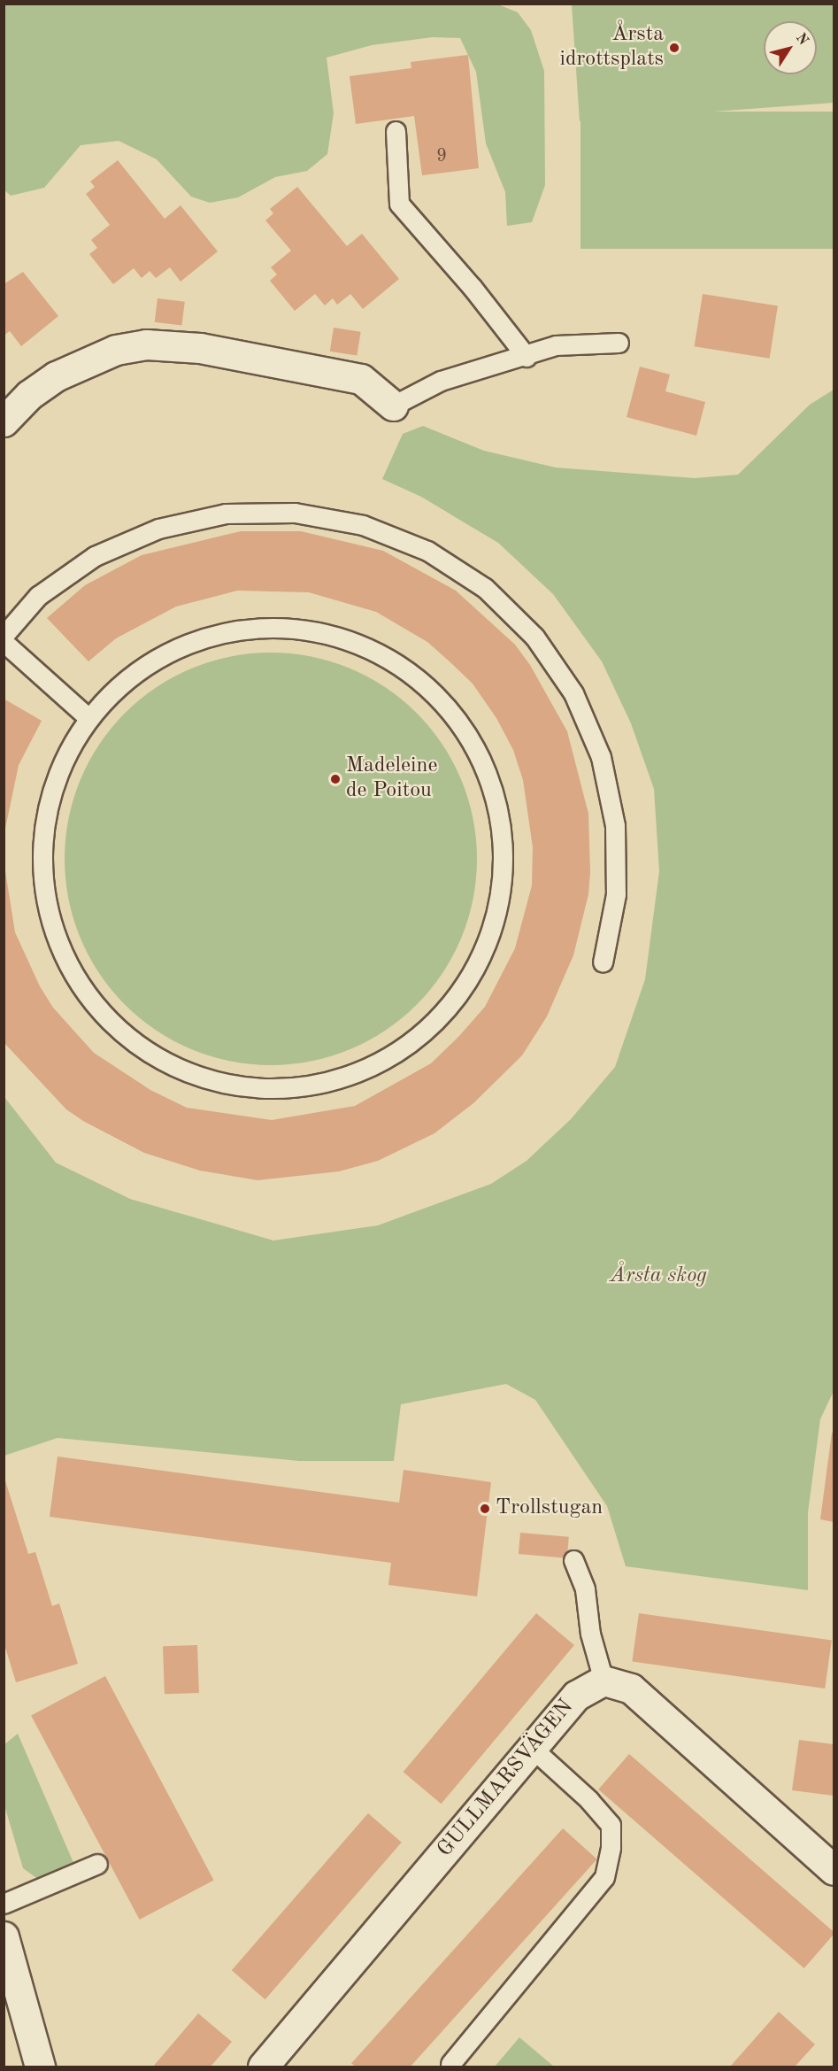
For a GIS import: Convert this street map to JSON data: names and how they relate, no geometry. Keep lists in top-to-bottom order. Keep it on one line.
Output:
{"streets":{"street":["GULLMARSVÄGEN"]},"parks":["Årsta skog"],"places":["Årsta idrottsplats","Madeleine de Poitou","Trollstugan"],"house_numbers":["9"],"north":"top right"}
